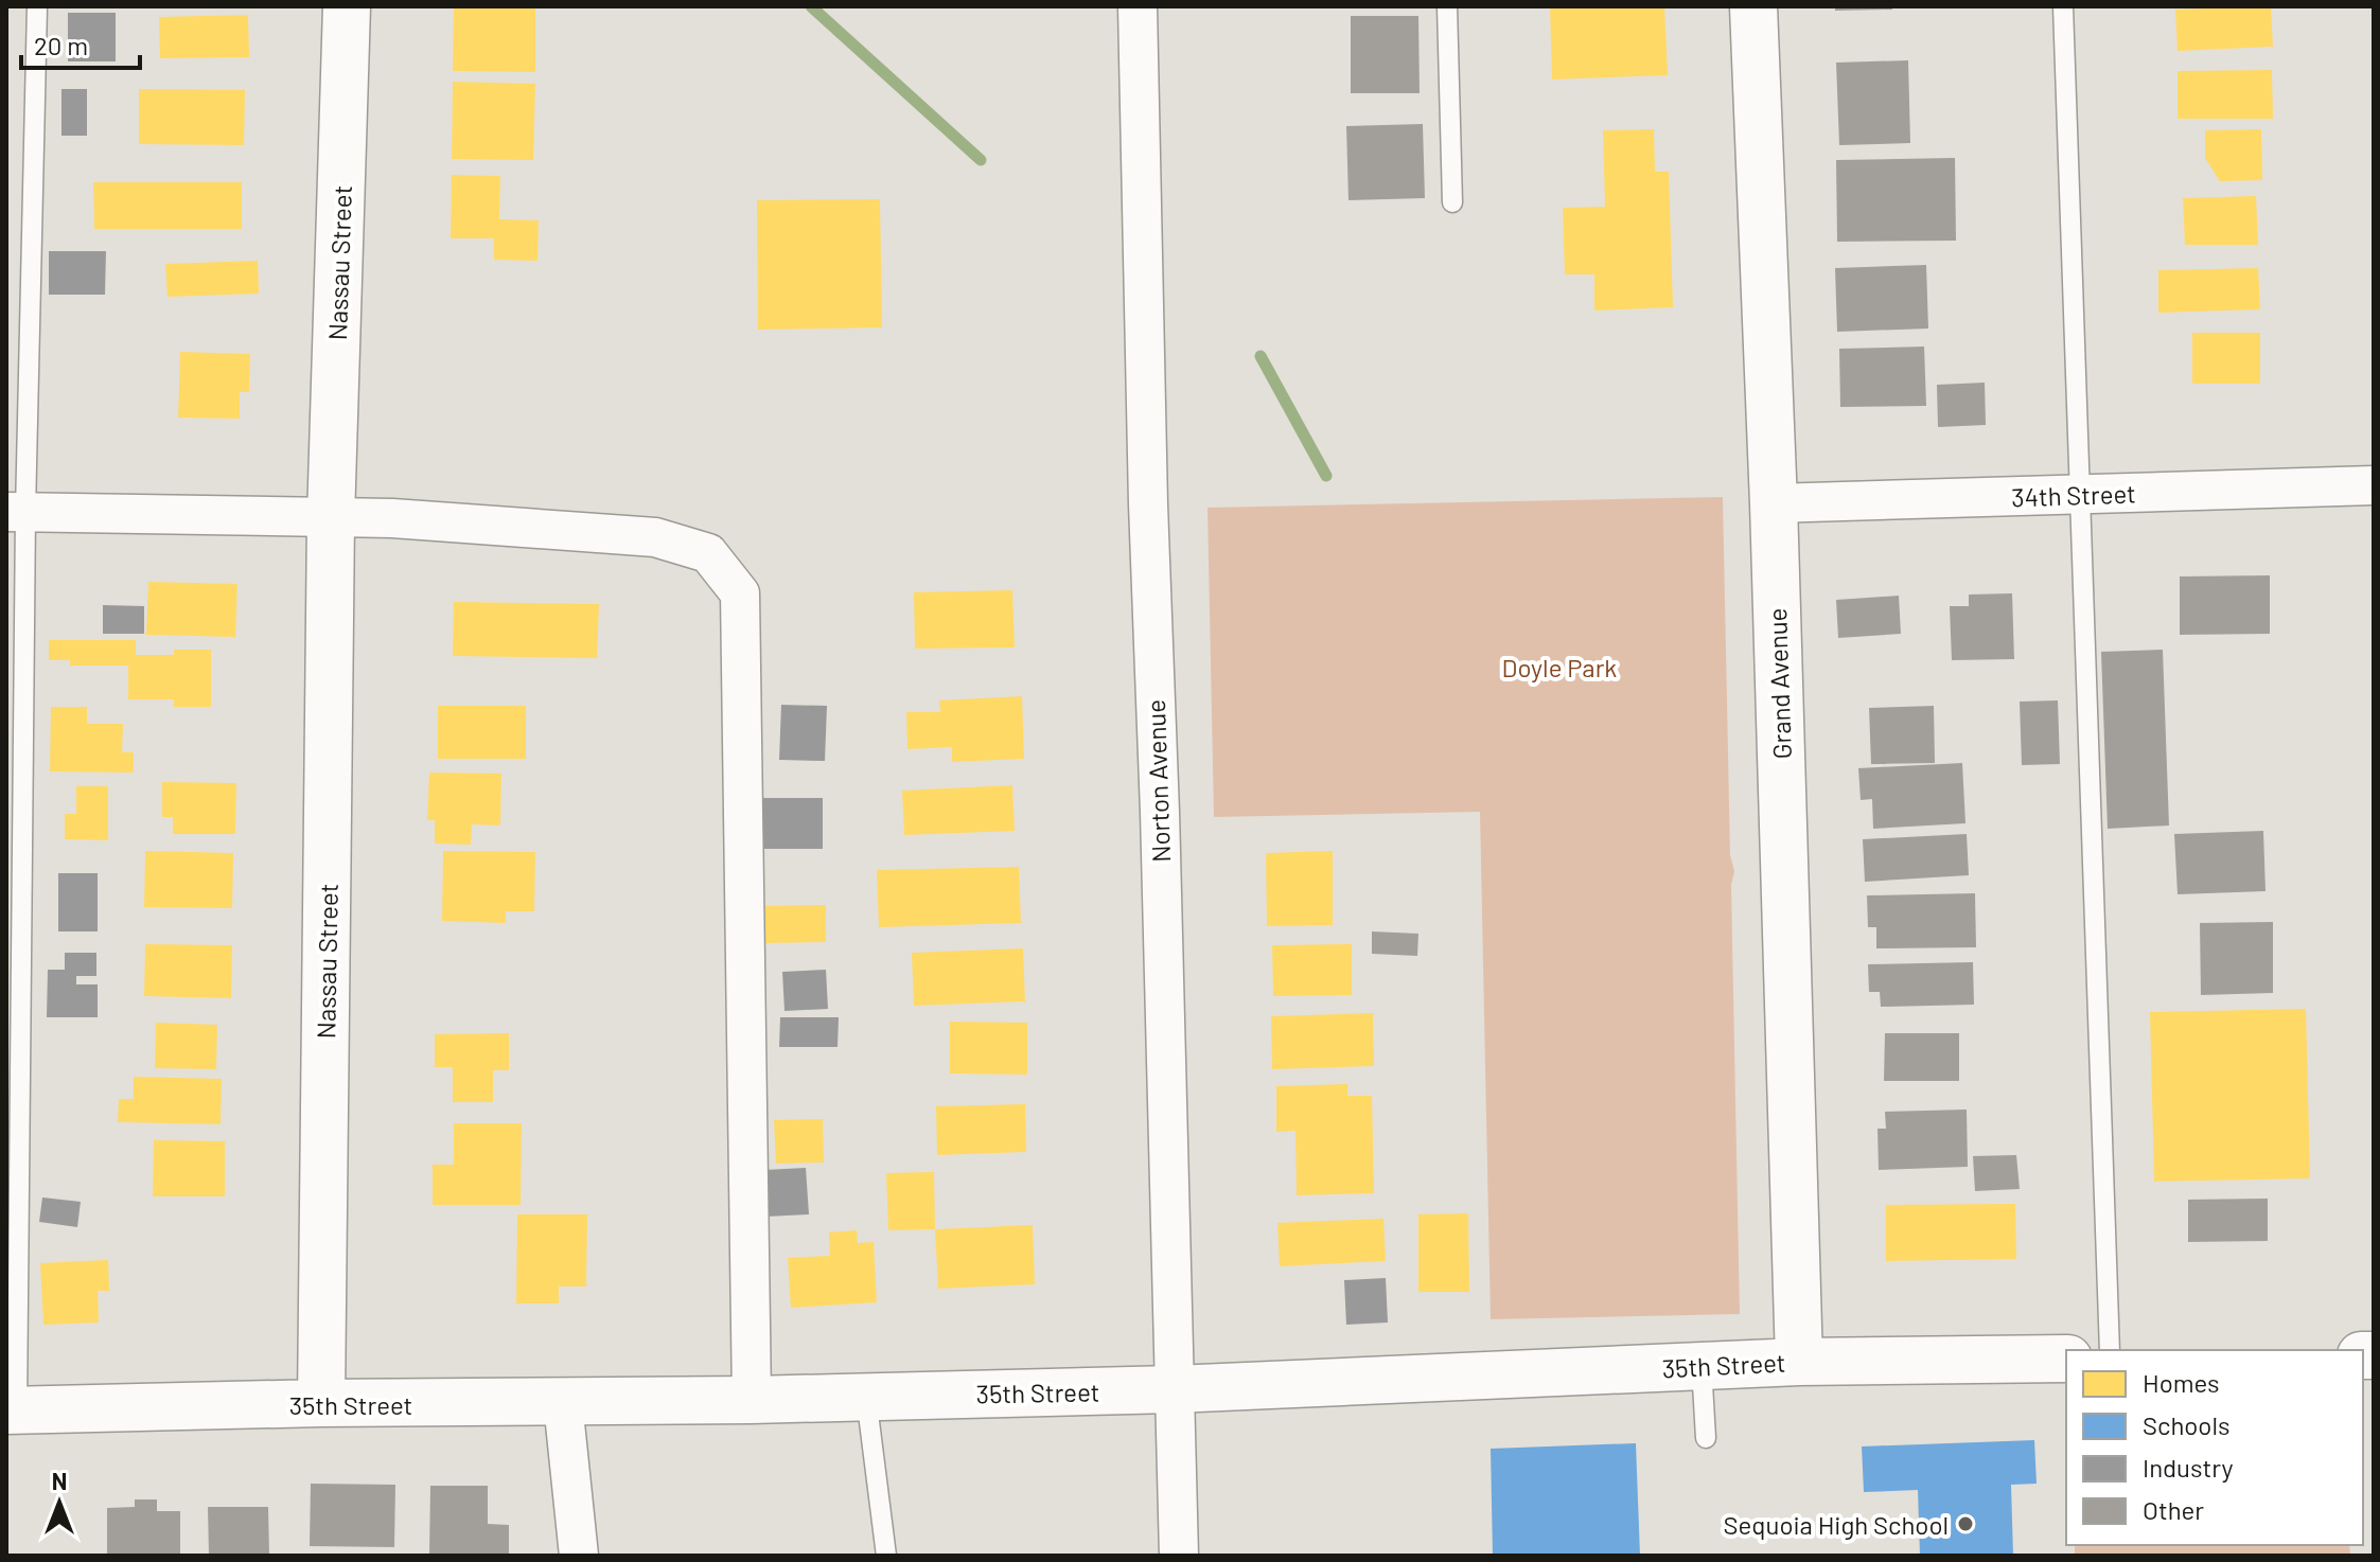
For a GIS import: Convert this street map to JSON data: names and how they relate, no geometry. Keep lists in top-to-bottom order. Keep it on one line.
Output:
{"streets":{"street":["Nassau Street","34th Street","Grand Avenue","Norton Avenue","35th Street"]},"crossings":[["Nassau Street","35th Street"],["34th Street","Grand Avenue"],["Grand Avenue","35th Street"],["Norton Avenue","35th Street"]],"parks":["Doyle Park"],"places":["Sequoia High School"],"legend":["Homes","Schools","Industry","Other"],"scale_bar":"20 m","north":"top"}
